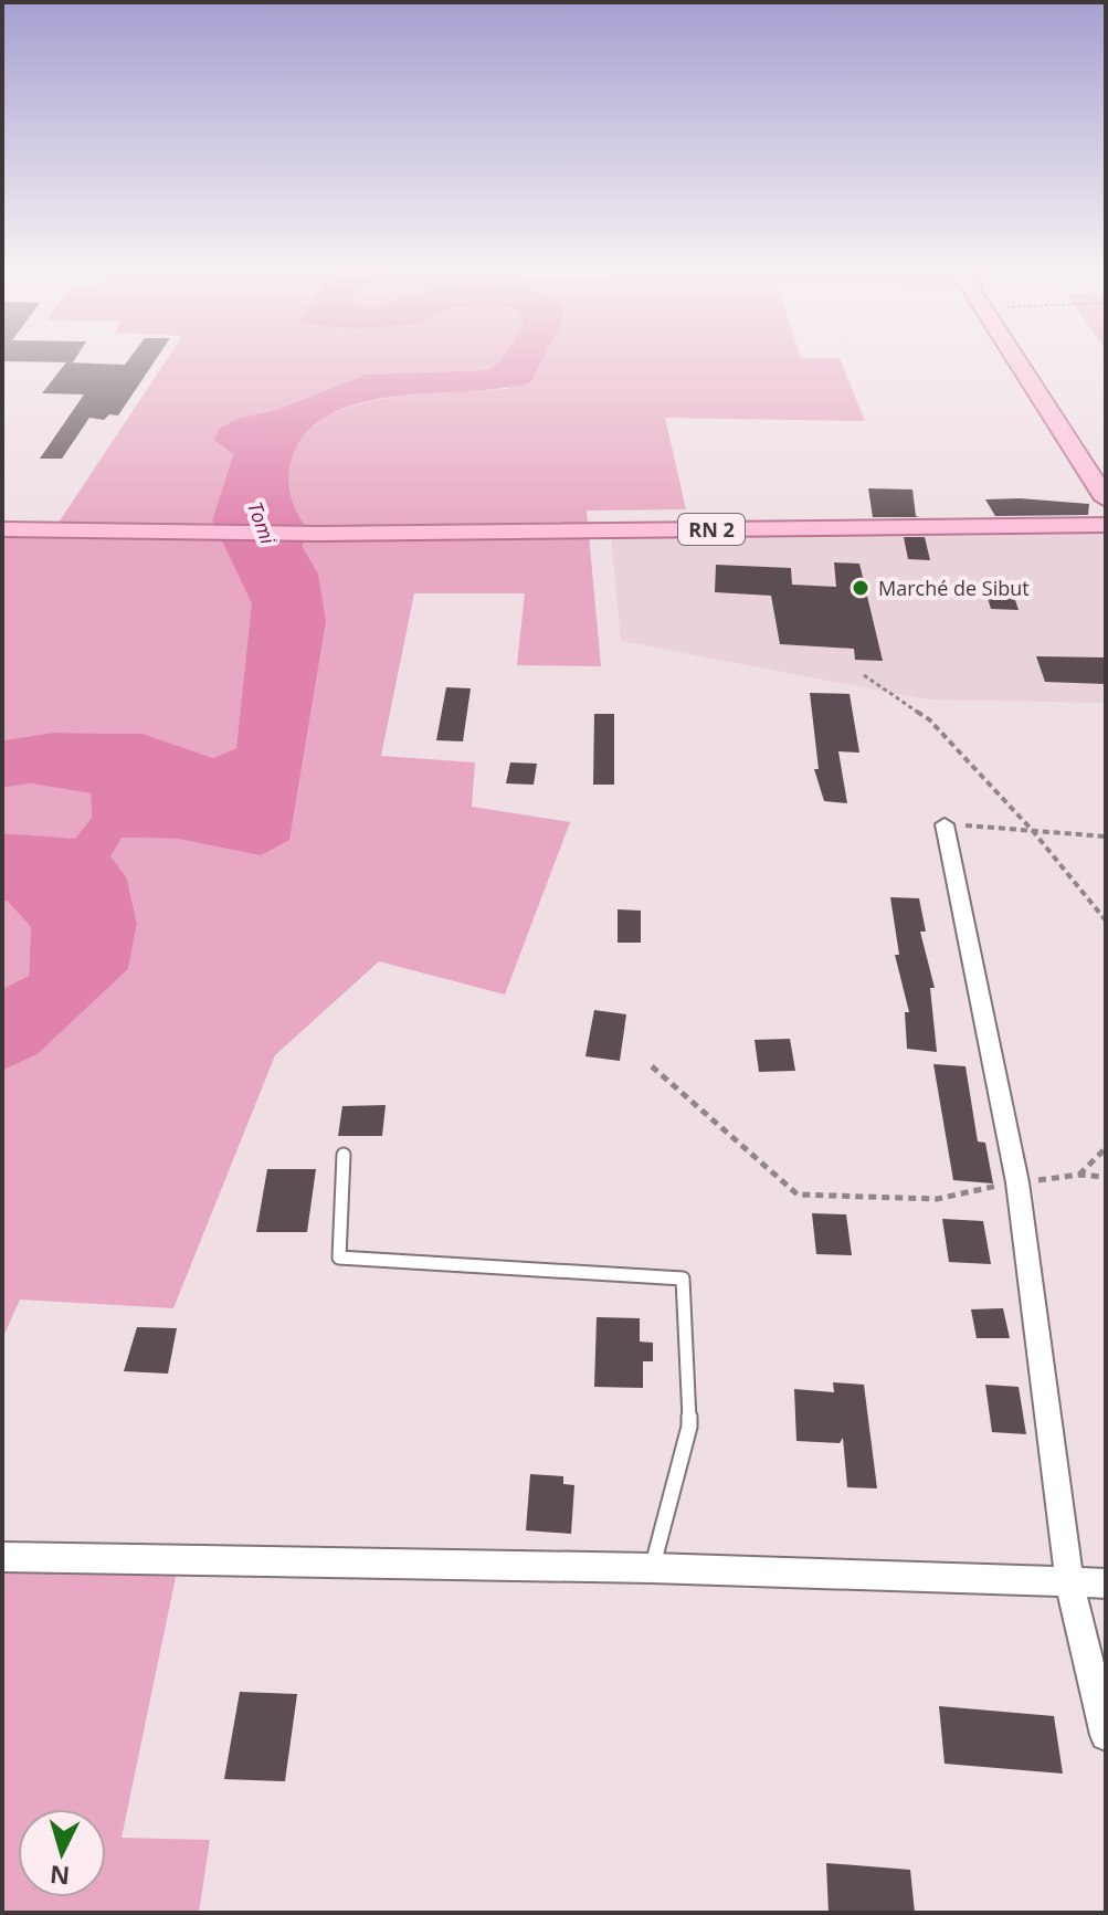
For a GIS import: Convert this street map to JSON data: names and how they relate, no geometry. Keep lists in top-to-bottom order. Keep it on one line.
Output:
{"streets":{"main road":["RN 2"]},"water":["Tomi"],"places":["Marché de Sibut"],"north":"bottom"}
